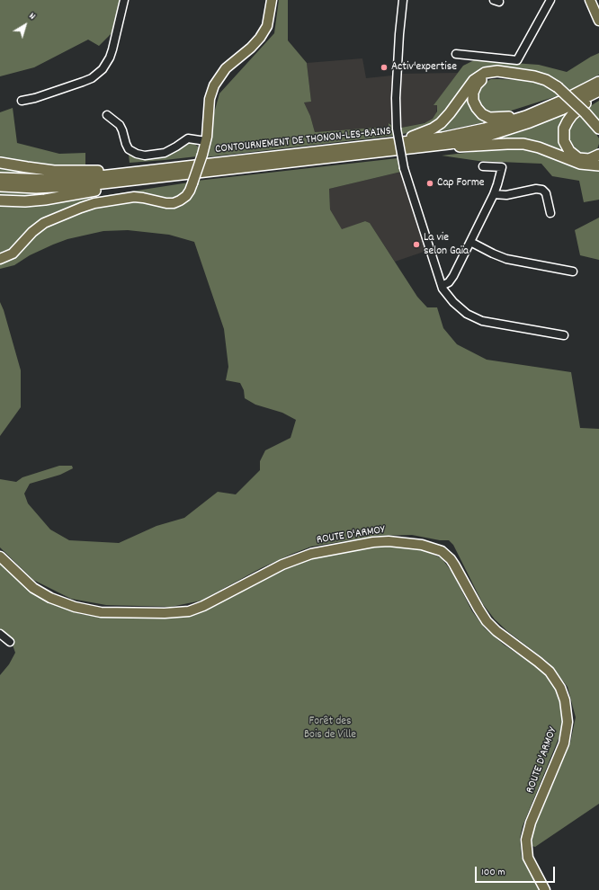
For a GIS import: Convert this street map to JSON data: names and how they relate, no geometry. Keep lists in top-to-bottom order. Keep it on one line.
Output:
{"streets":{"highway":["CONTOURNEMENT DE THONON-LES-BAINS"],"main road":["ROUTE D'ARMOY"]},"parks":["Forêt des Bois de Ville"],"places":["Activ'expertise","Cap Forme","La vie selon Gaïa"],"scale_bar":"100 m","north":"top right"}
